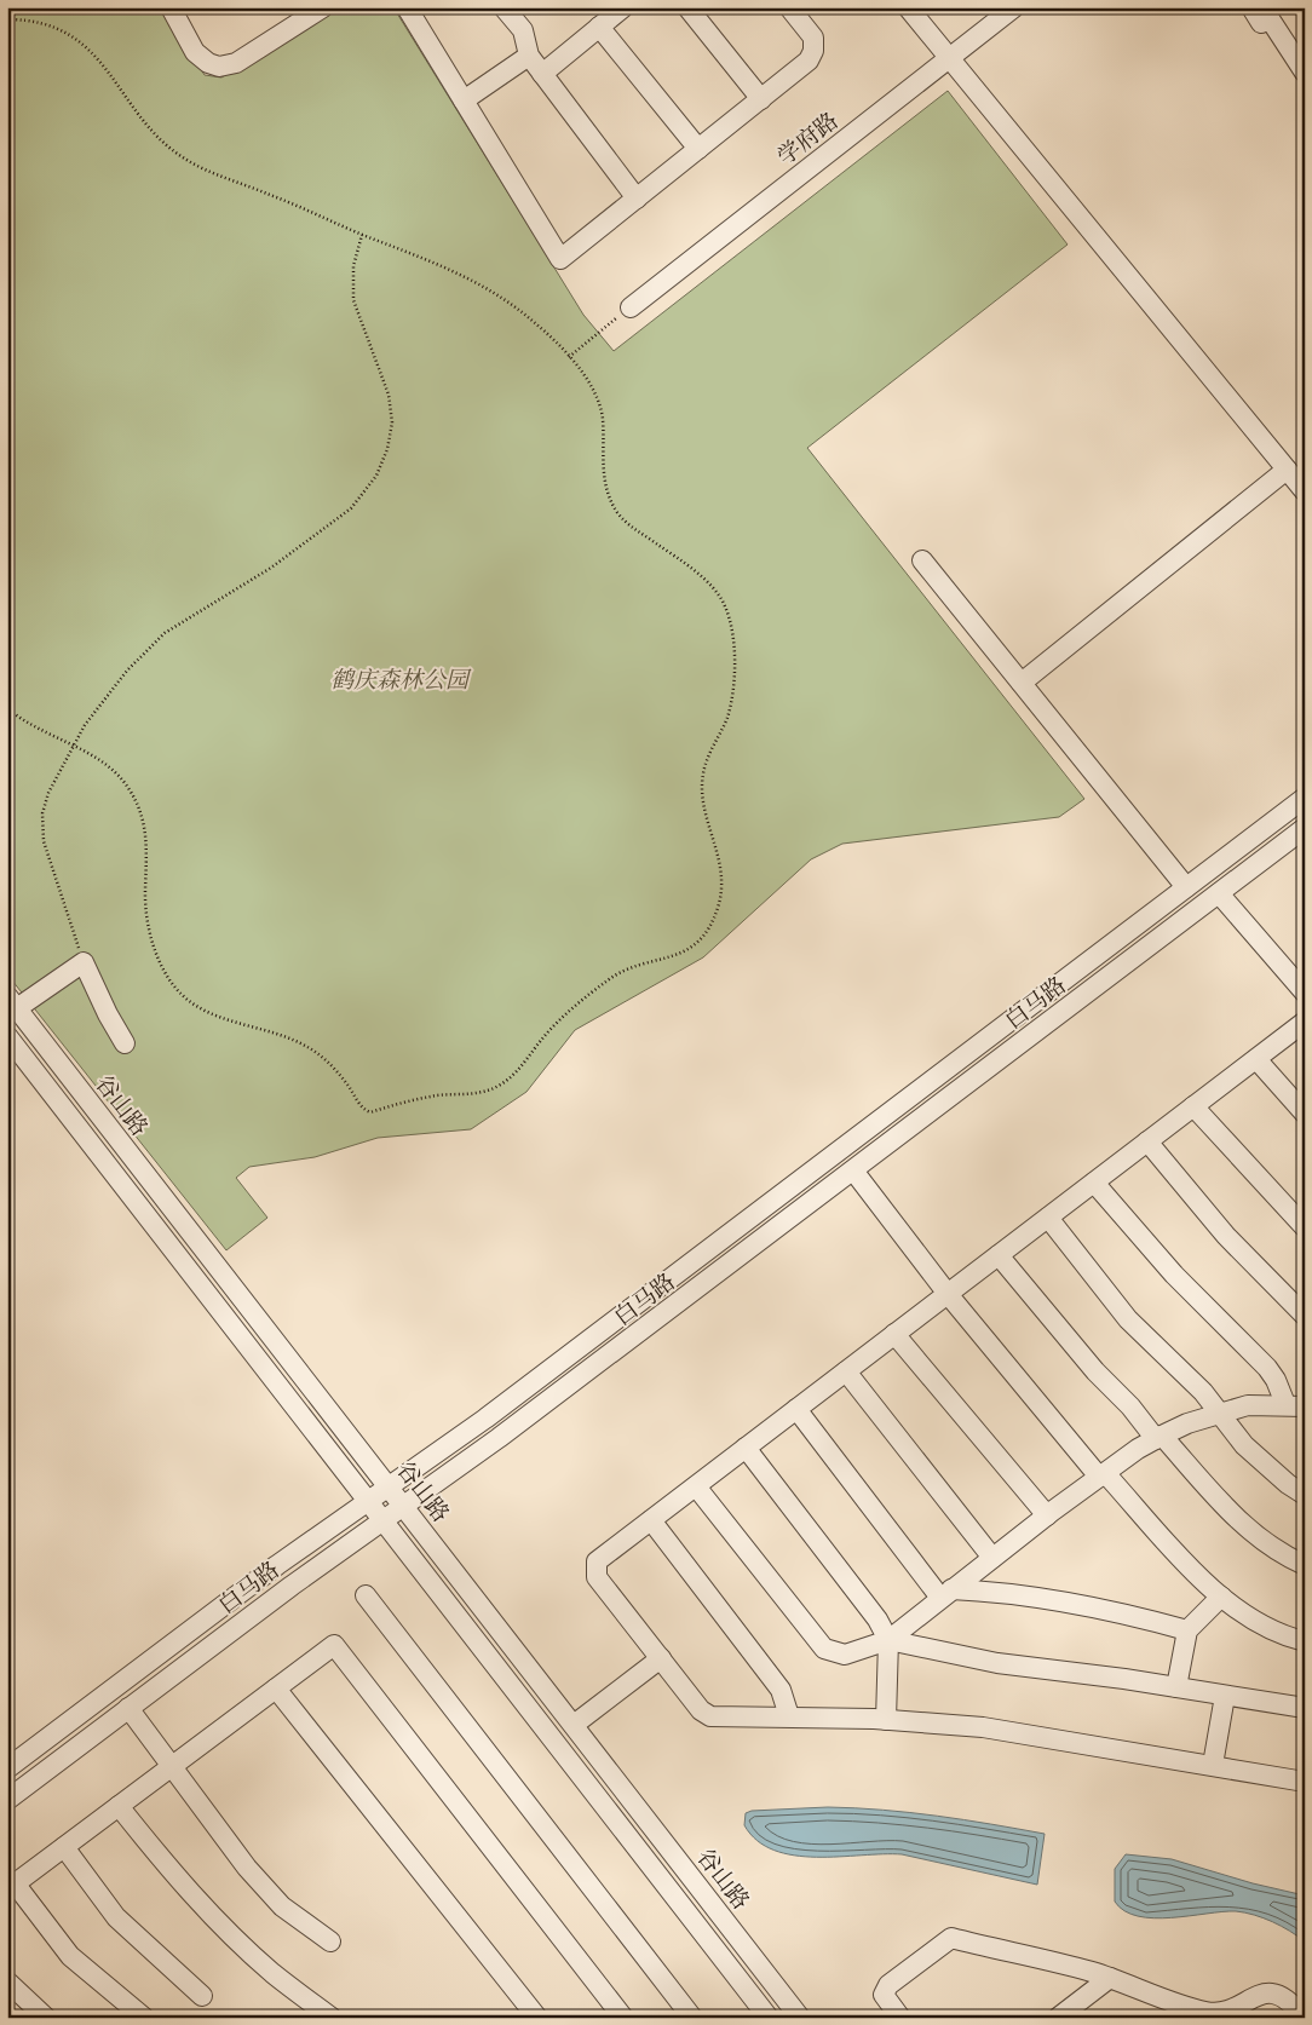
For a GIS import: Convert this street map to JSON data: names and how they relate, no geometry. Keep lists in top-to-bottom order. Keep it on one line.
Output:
{"streets":{"street":["学府路","白马路","谷山路"]},"crossings":[["白马路","谷山路"]],"parks":["鹤庆森林公园"]}
